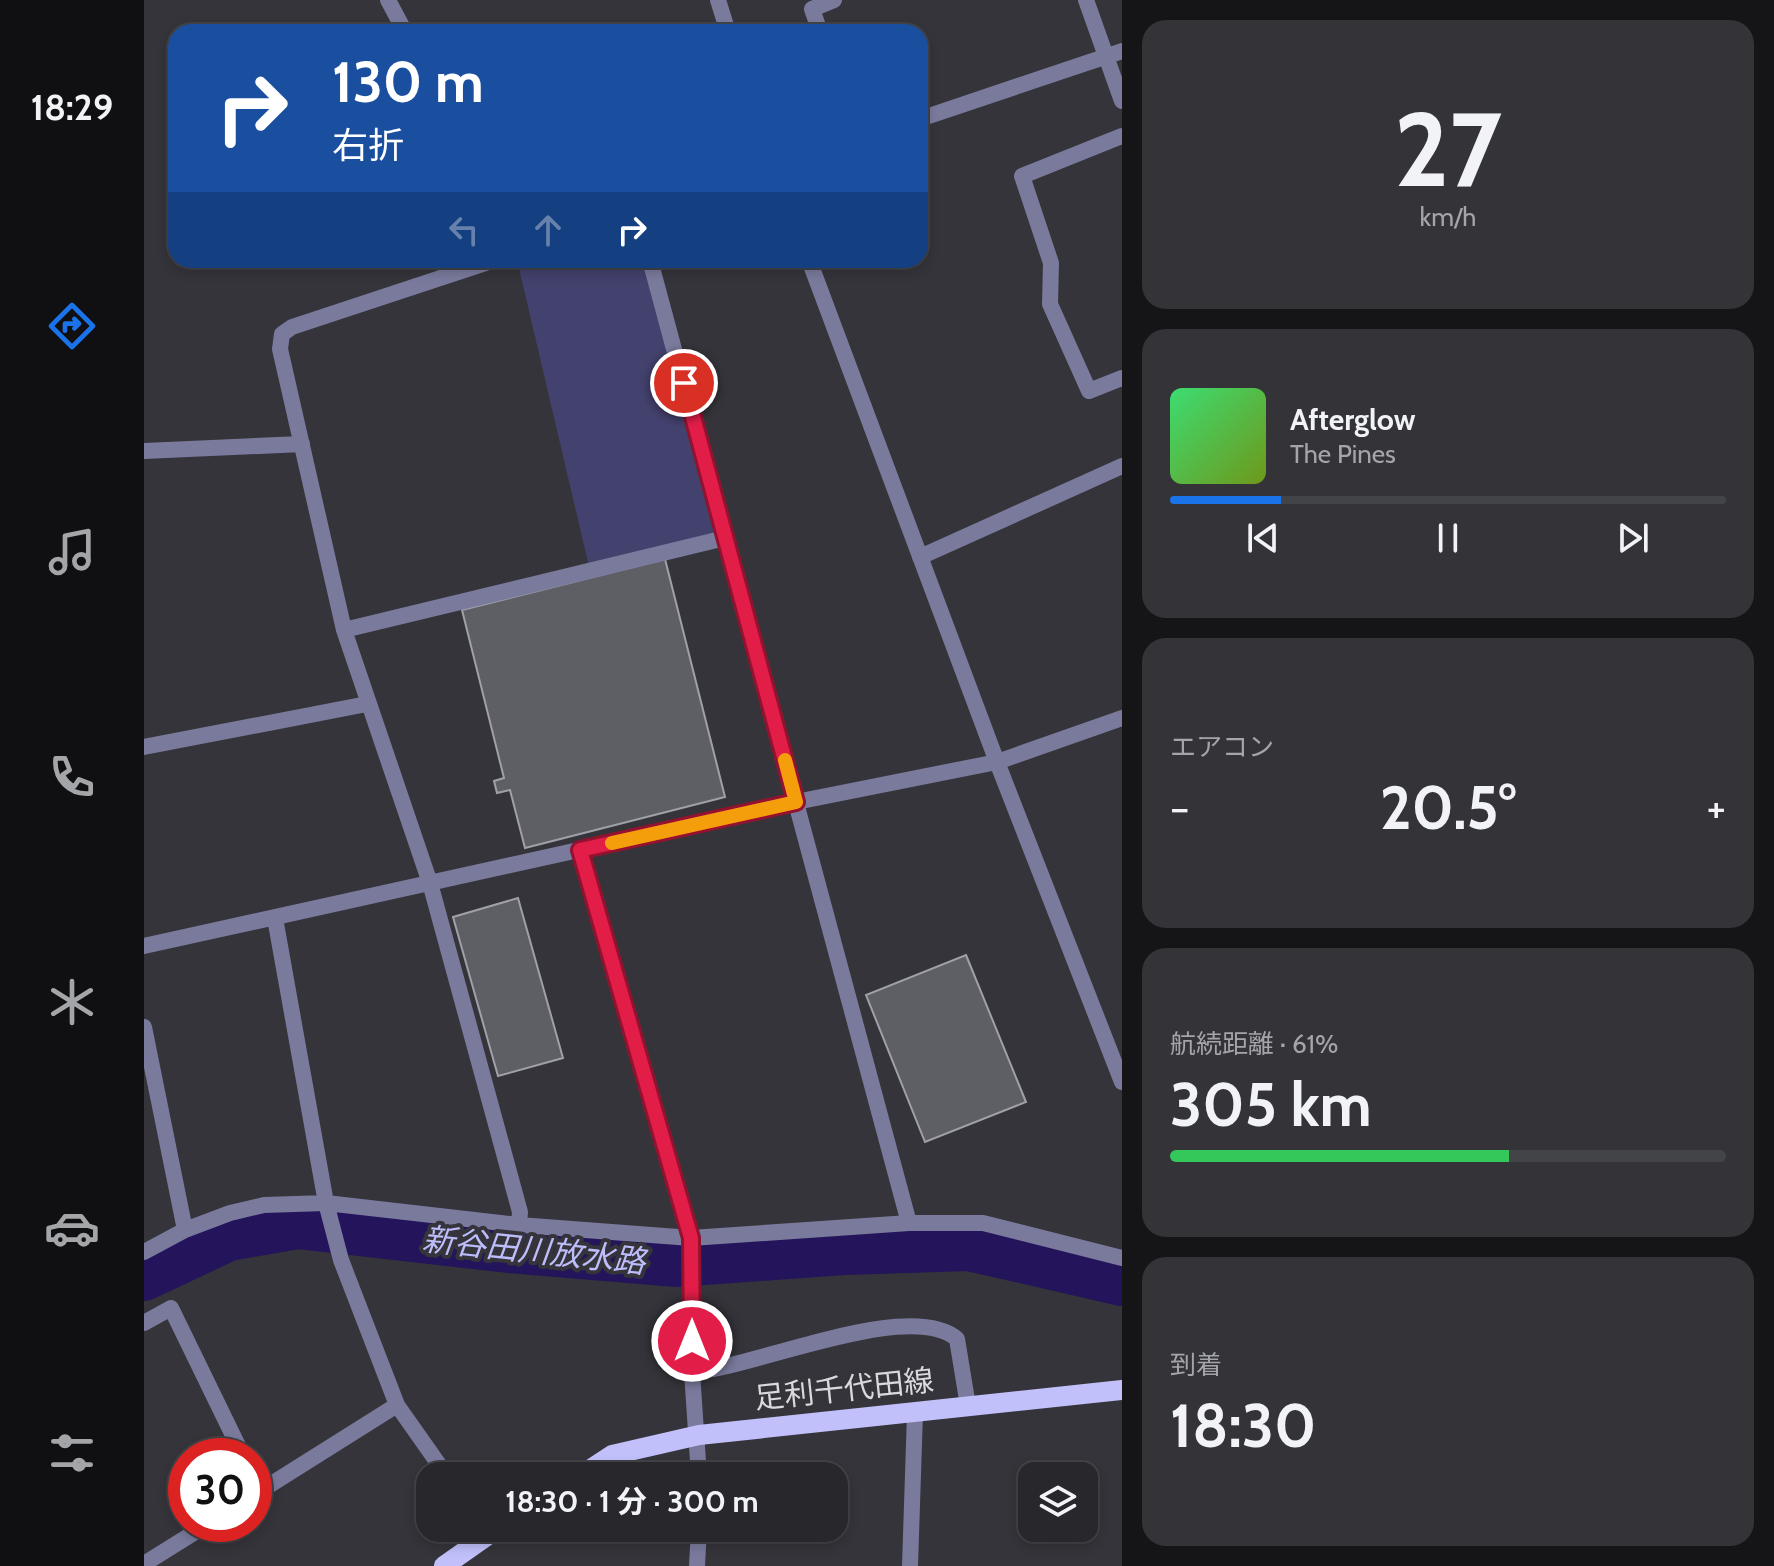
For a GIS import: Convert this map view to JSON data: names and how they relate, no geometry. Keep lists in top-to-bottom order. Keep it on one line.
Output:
{"streets":{"main road":["足利千代田線"]},"water":["新谷田川放水路"],"page":{"tabs":"18:29","tile":[["27","km/h"],"エアコン",["航続距離 · 61%","305 km"],["到着","18:30"]],"turn":["130 m","右折"],"song":["Afterglow","The Pines"],"heat":["−","20.5°","+"],"limit":"30","trip":"18:30 · 1 分 · 300 m"}}
